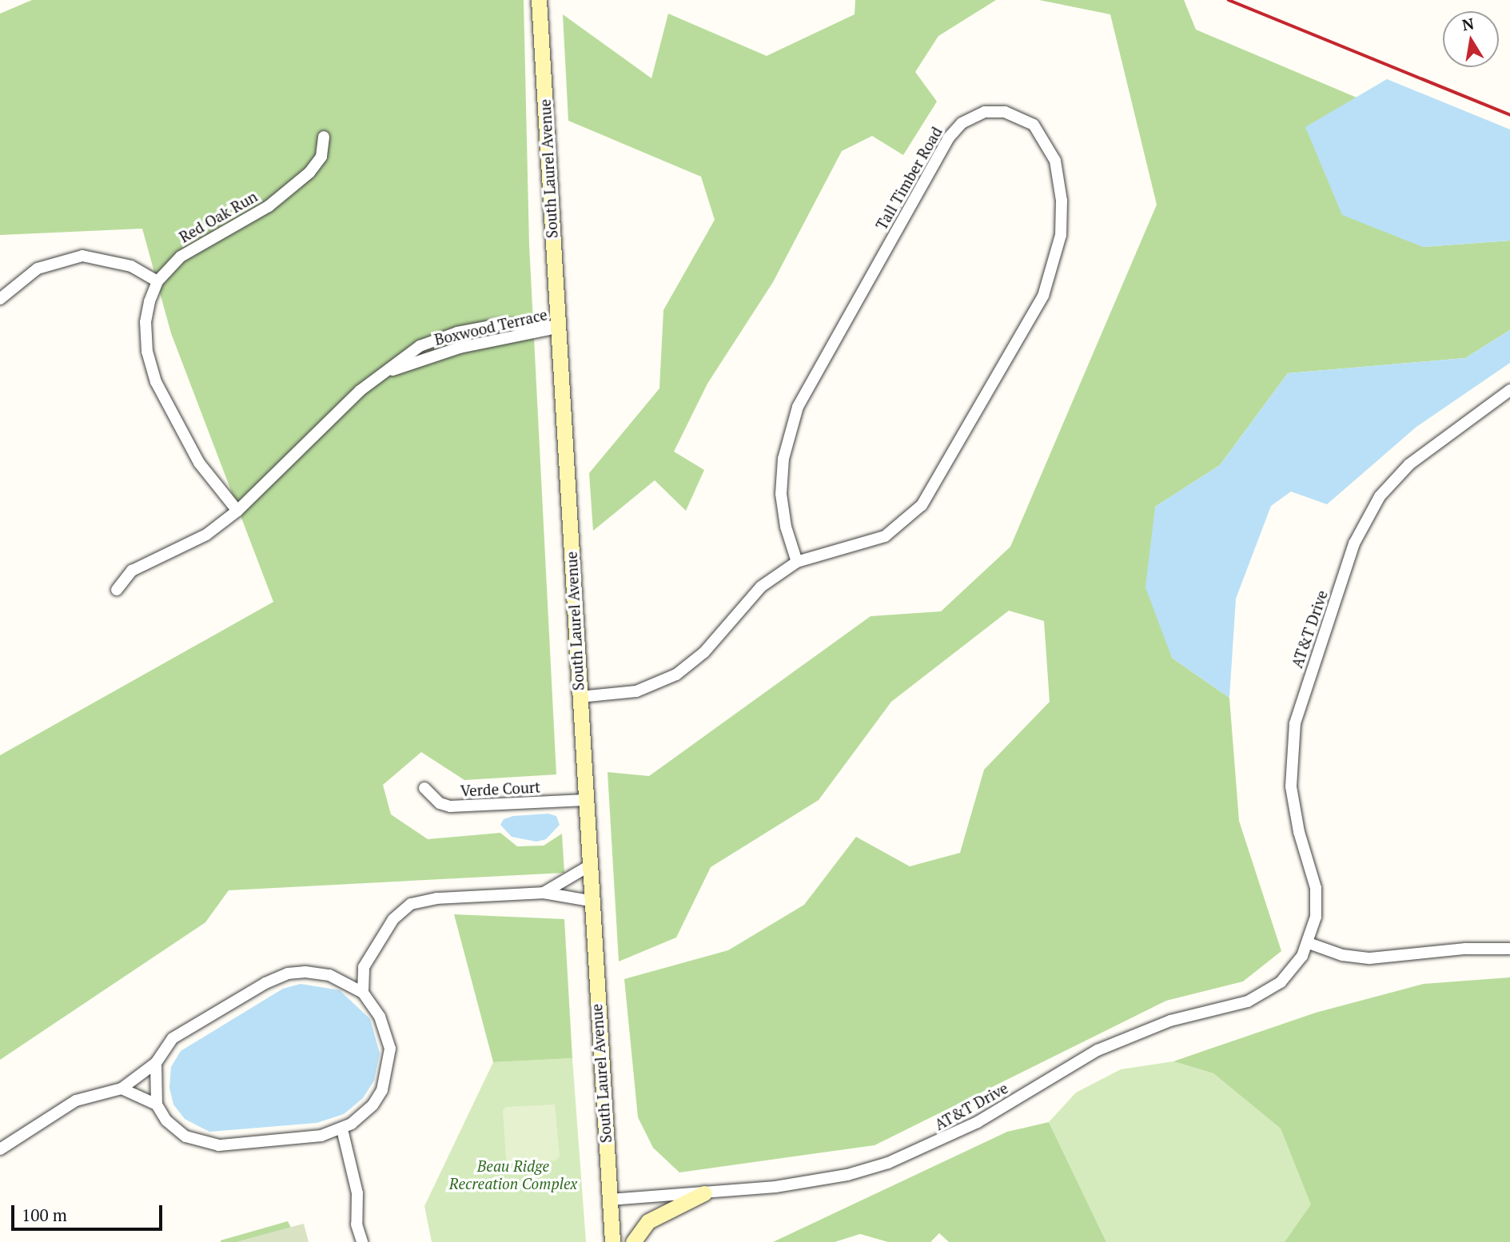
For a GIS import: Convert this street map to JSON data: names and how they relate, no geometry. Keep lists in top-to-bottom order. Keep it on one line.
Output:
{"streets":{"main road":["South Laurel Avenue"],"street":["Tall Timber Road","Red Oak Run","Boxwood Terrace","AT&T Drive","Verde Court"]},"crossings":[["South Laurel Avenue","Tall Timber Road"],["South Laurel Avenue","Boxwood Terrace"],["South Laurel Avenue","AT&T Drive"],["South Laurel Avenue","Verde Court"],["Red Oak Run","Boxwood Terrace"]],"parks":["Beau Ridge Recreation Complex"],"scale_bar":"100 m","north":"top"}
